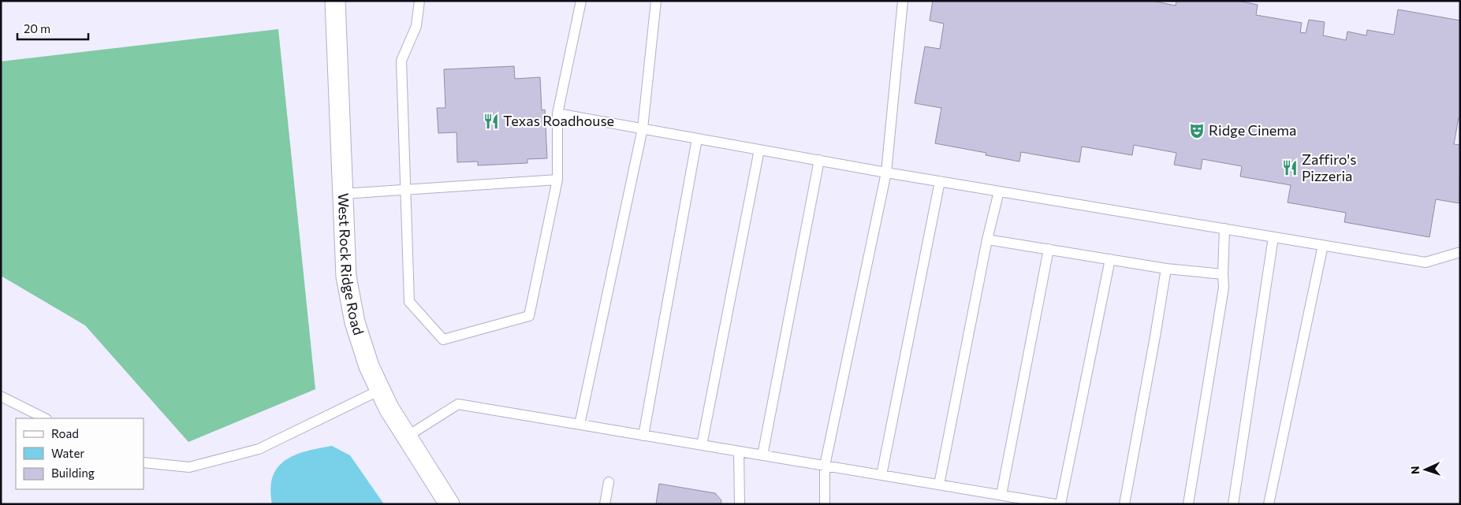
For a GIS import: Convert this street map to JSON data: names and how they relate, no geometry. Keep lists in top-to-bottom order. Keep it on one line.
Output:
{"streets":{"street":["West Rock Ridge Road"]},"places":{"restaurant":["Texas Roadhouse","Zaffiro's Pizzeria"],"theatre":["Ridge Cinema"]},"legend":["Road","Water","Building"],"scale_bar":"20 m","north":"left"}
